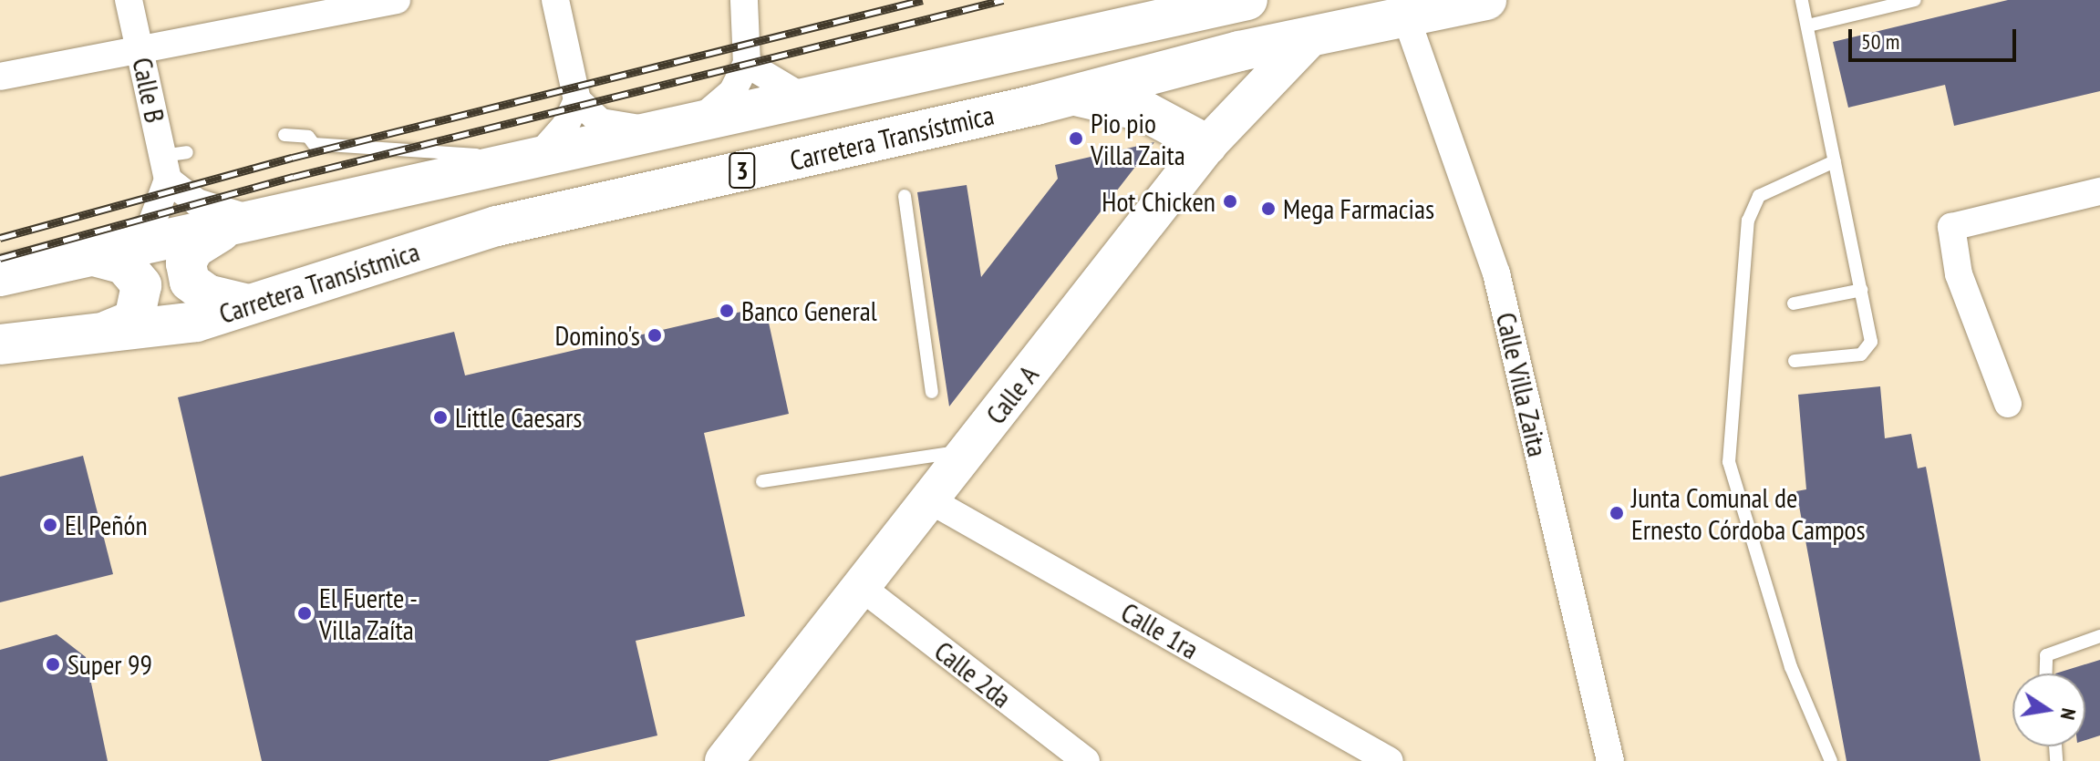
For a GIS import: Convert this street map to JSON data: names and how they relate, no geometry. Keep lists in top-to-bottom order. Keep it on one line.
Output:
{"streets":{"main road":["Carretera Transístmica","3"],"street":["Calle B","Calle Villa Zaita","Calle A","Calle 1ra","Calle 2da"]},"crossings":[["Carretera Transístmica","Calle Villa Zaita"],["Carretera Transístmica","Calle A"],["Calle A","Calle 1ra"],["Calle A","Calle 2da"]],"places":["Pio pio Villa Zaita","Hot Chicken","Mega Farmacias","Banco General","Domino's","Little Caesars","Junta Comunal de Ernesto Córdoba Campos","El Peñón","El Fuerte - Villa Zaíta","Super 99"],"scale_bar":"50 m","north":"right"}
